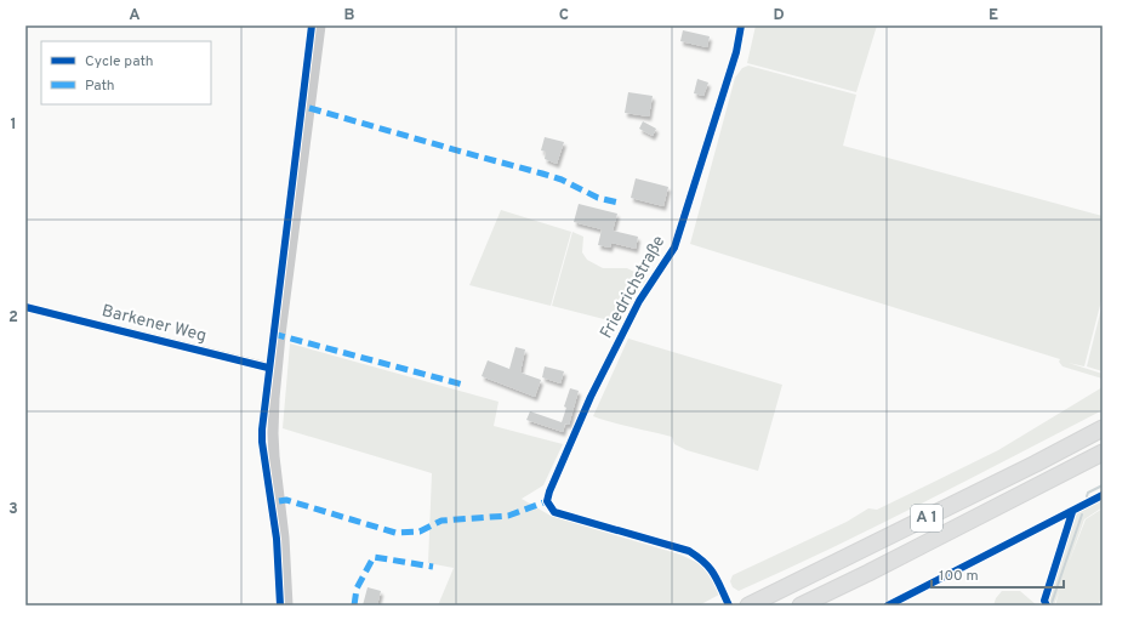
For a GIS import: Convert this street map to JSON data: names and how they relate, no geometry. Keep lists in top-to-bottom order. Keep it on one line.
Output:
{"streets":{"highway":["A 1"],"street":["Friedrichstraße","Barkener Weg"]},"legend":["Cycle path","Path"],"scale_bar":"100 m","grid":{"columns":["A","B","C","D","E"],"rows":["1","2","3"]}}
